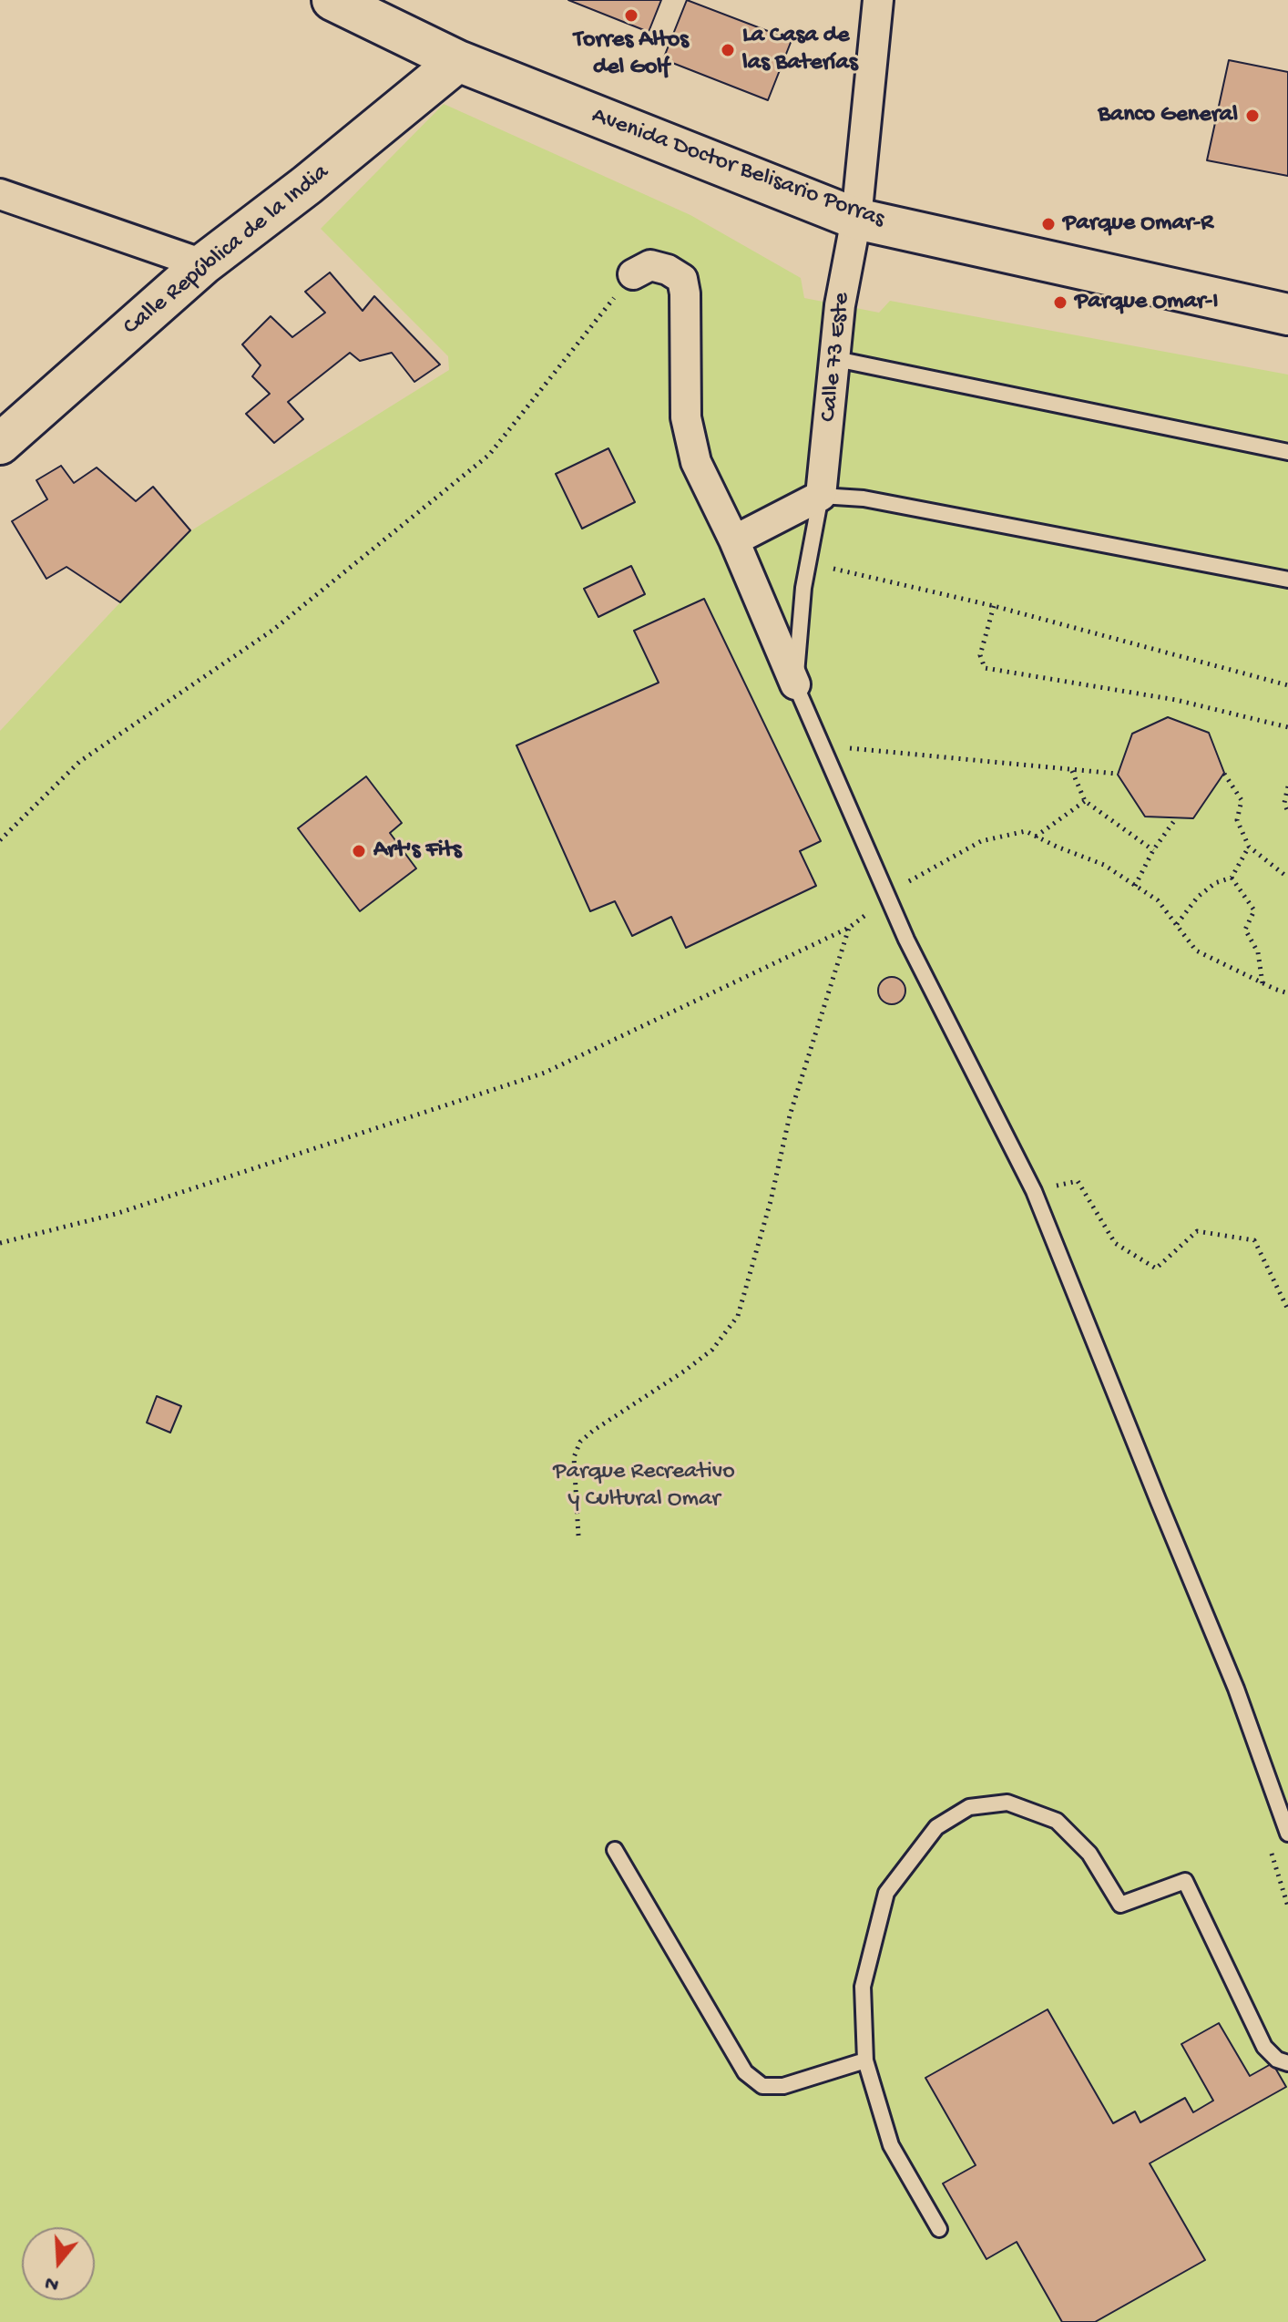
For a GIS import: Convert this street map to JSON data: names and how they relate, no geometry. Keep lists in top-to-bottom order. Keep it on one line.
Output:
{"streets":{"street":["Avenida Doctor Belisario Porras","Calle República de la India","Calle 73 Este"]},"crossings":[["Avenida Doctor Belisario Porras","Calle República de la India"],["Avenida Doctor Belisario Porras","Calle 73 Este"]],"parks":["Parque Recreativo y Cultural Omar"],"places":["Torres Altos del Golf","La Casa de las Baterías","Banco General","Parque Omar-R","Parque Omar-I","Art's Fits"],"north":"bottom"}
